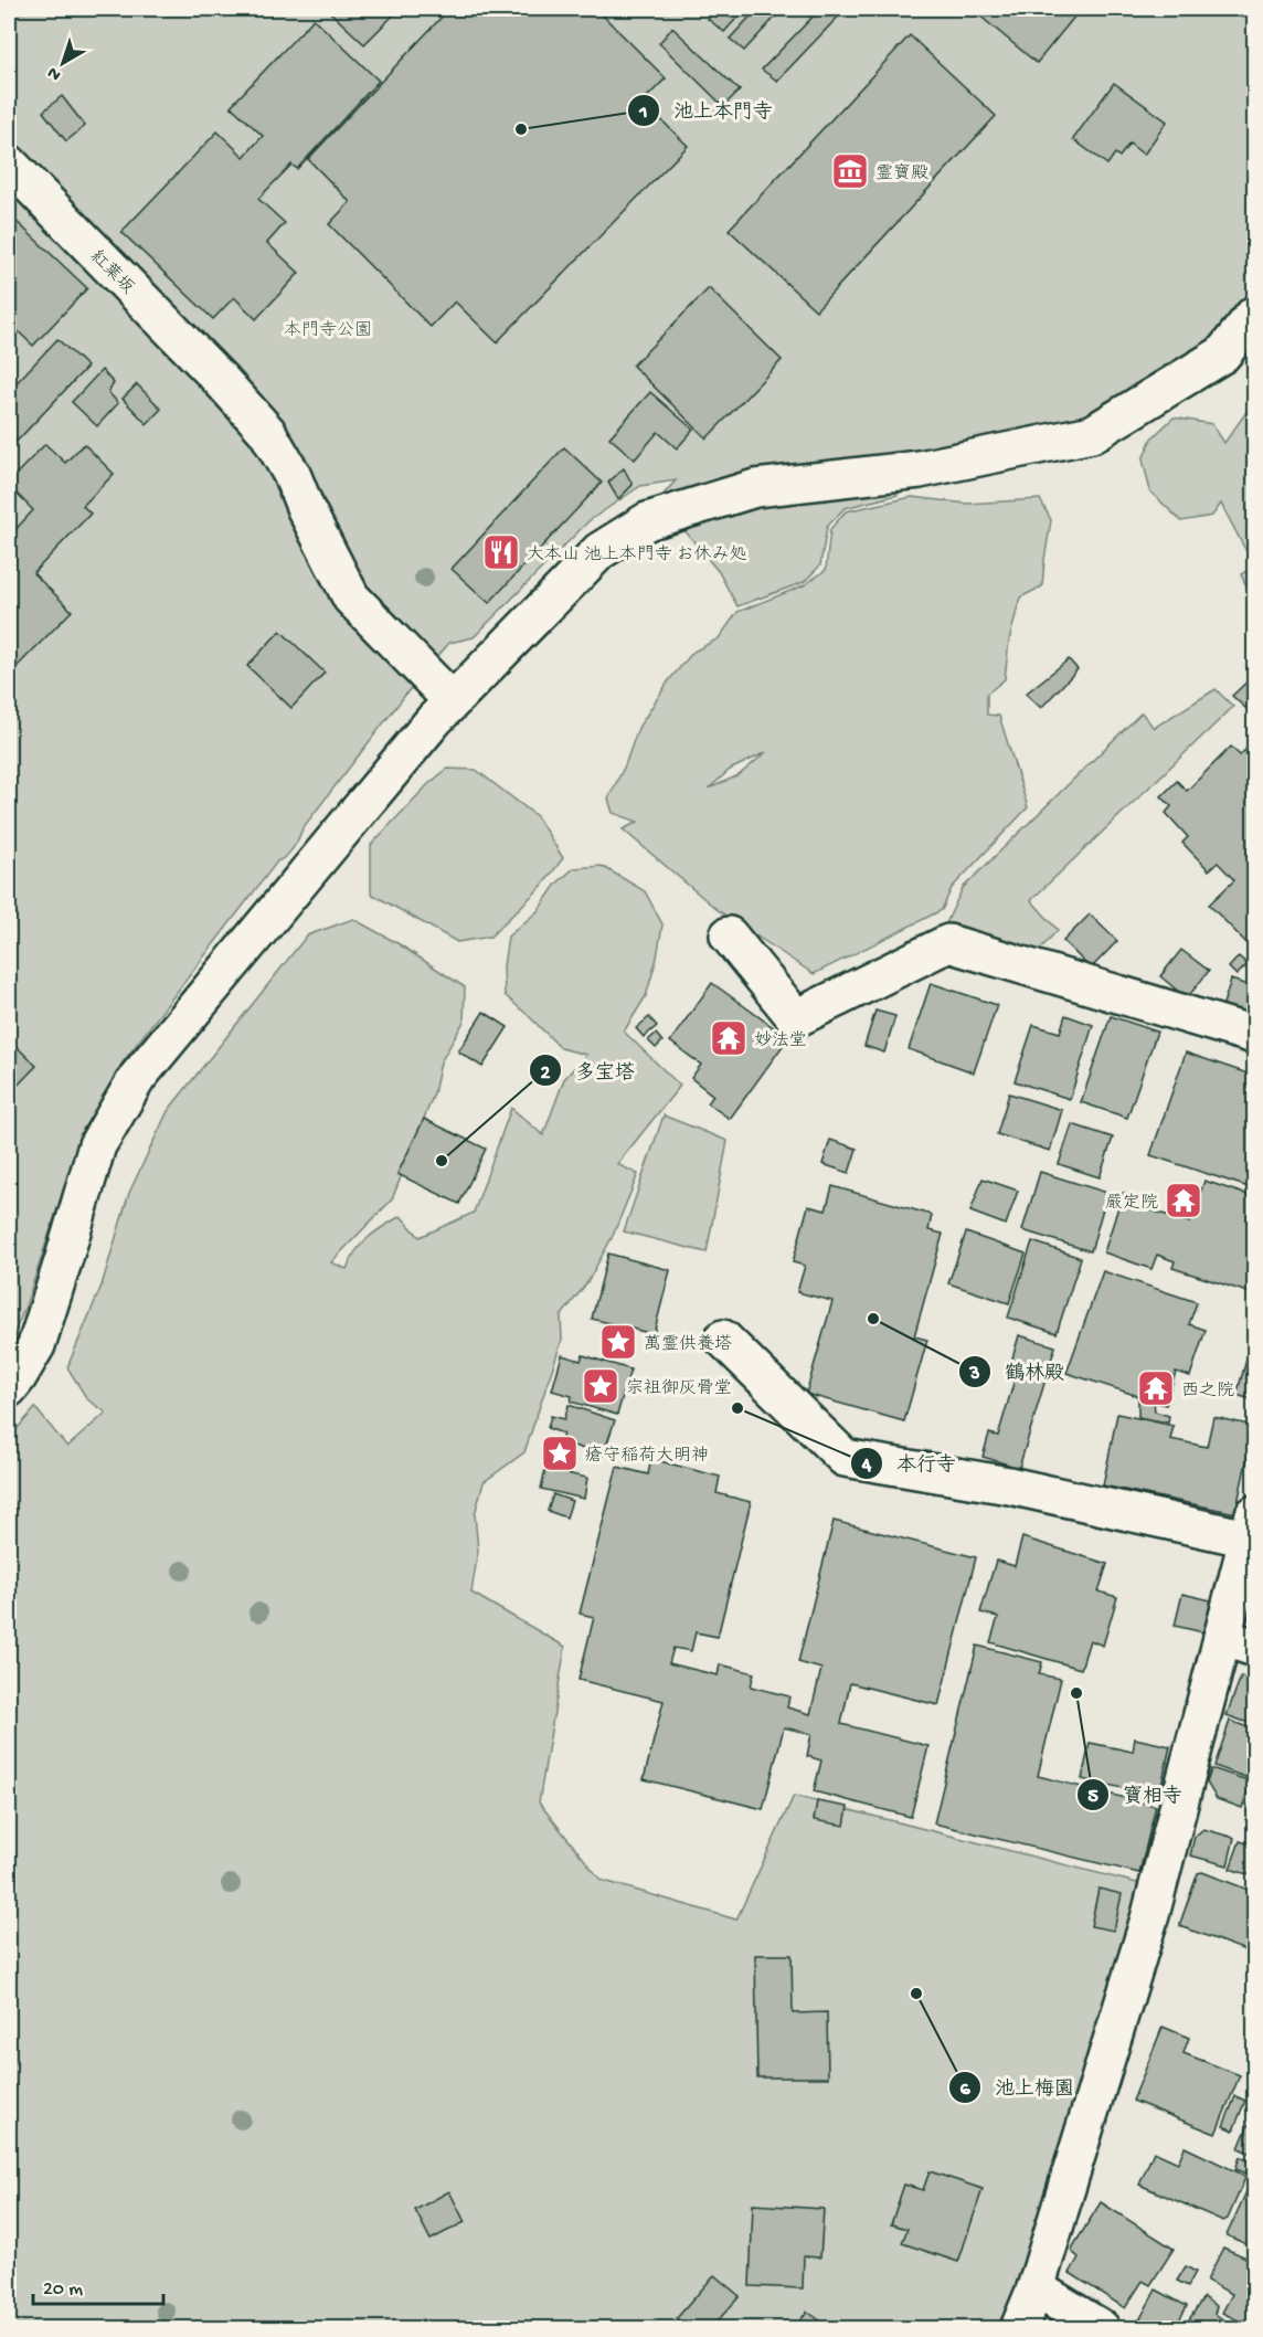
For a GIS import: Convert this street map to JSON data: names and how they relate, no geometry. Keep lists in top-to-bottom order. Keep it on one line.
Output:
{"streets":{"street":["紅葉坂"]},"parks":["本門寺公園"],"places":{"other":["池上本門寺","多宝塔","鶴林殿","本行寺","寶相寺","池上梅園"],"museum":["霊寶殿"],"restaurant":["大本山 池上本門寺 お休み処"],"temple":["妙法堂","嚴定院","西之院"],"place":["萬霊供養塔","宗祖御灰骨堂","瘡守稲荷大明神"]},"scale_bar":"20 m","north":"bottom left"}
